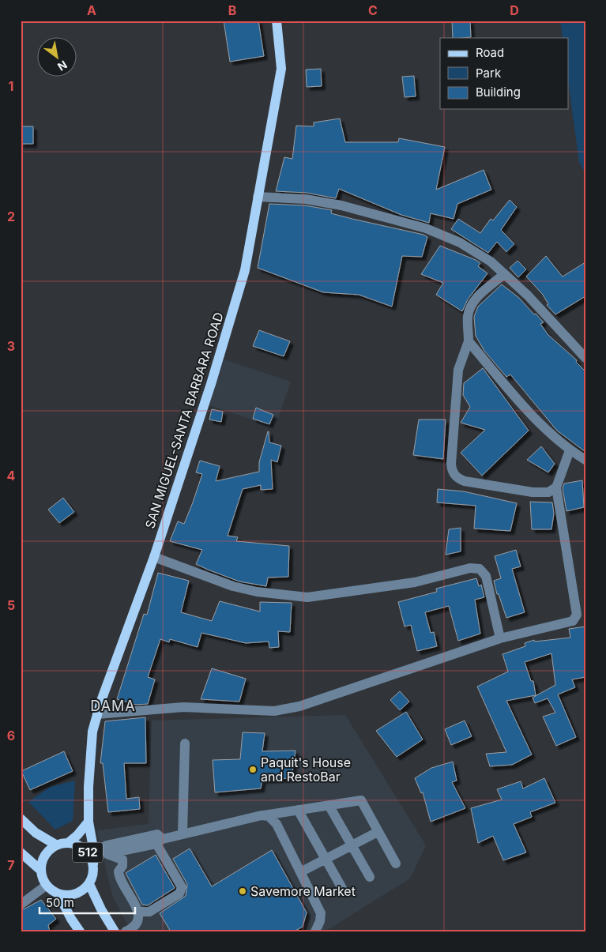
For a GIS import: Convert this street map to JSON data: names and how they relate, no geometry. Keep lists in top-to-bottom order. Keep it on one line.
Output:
{"streets":{"main road":["SAN MIGUEL-SANTA BARBARA ROAD","512"]},"crossings":[["SAN MIGUEL-SANTA BARBARA ROAD","512"]],"districts":["DAMA"],"places":["Paquit's House and RestoBar","Savemore Market"],"legend":["Road","Park","Building"],"scale_bar":"50 m","north":"bottom right","grid":{"columns":["A","B","C","D"],"rows":["1","2","3","4","5","6","7"]}}
